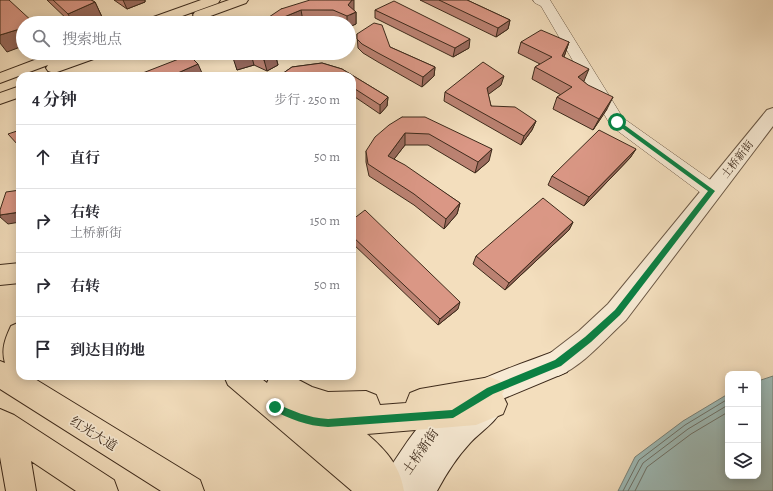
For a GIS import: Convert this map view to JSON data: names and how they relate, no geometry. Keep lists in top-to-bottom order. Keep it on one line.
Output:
{"streets":{"main road":["红光大道"],"street":["土桥新街"]},"page":{"search":"搜索地点","heading":["4 分钟","步行 · 250 m"],"list":[["直行","50 m"],["右转","土桥新街","150 m"],["右转","50 m"],"到达目的地"],"map_buttons":["+","−"]}}
